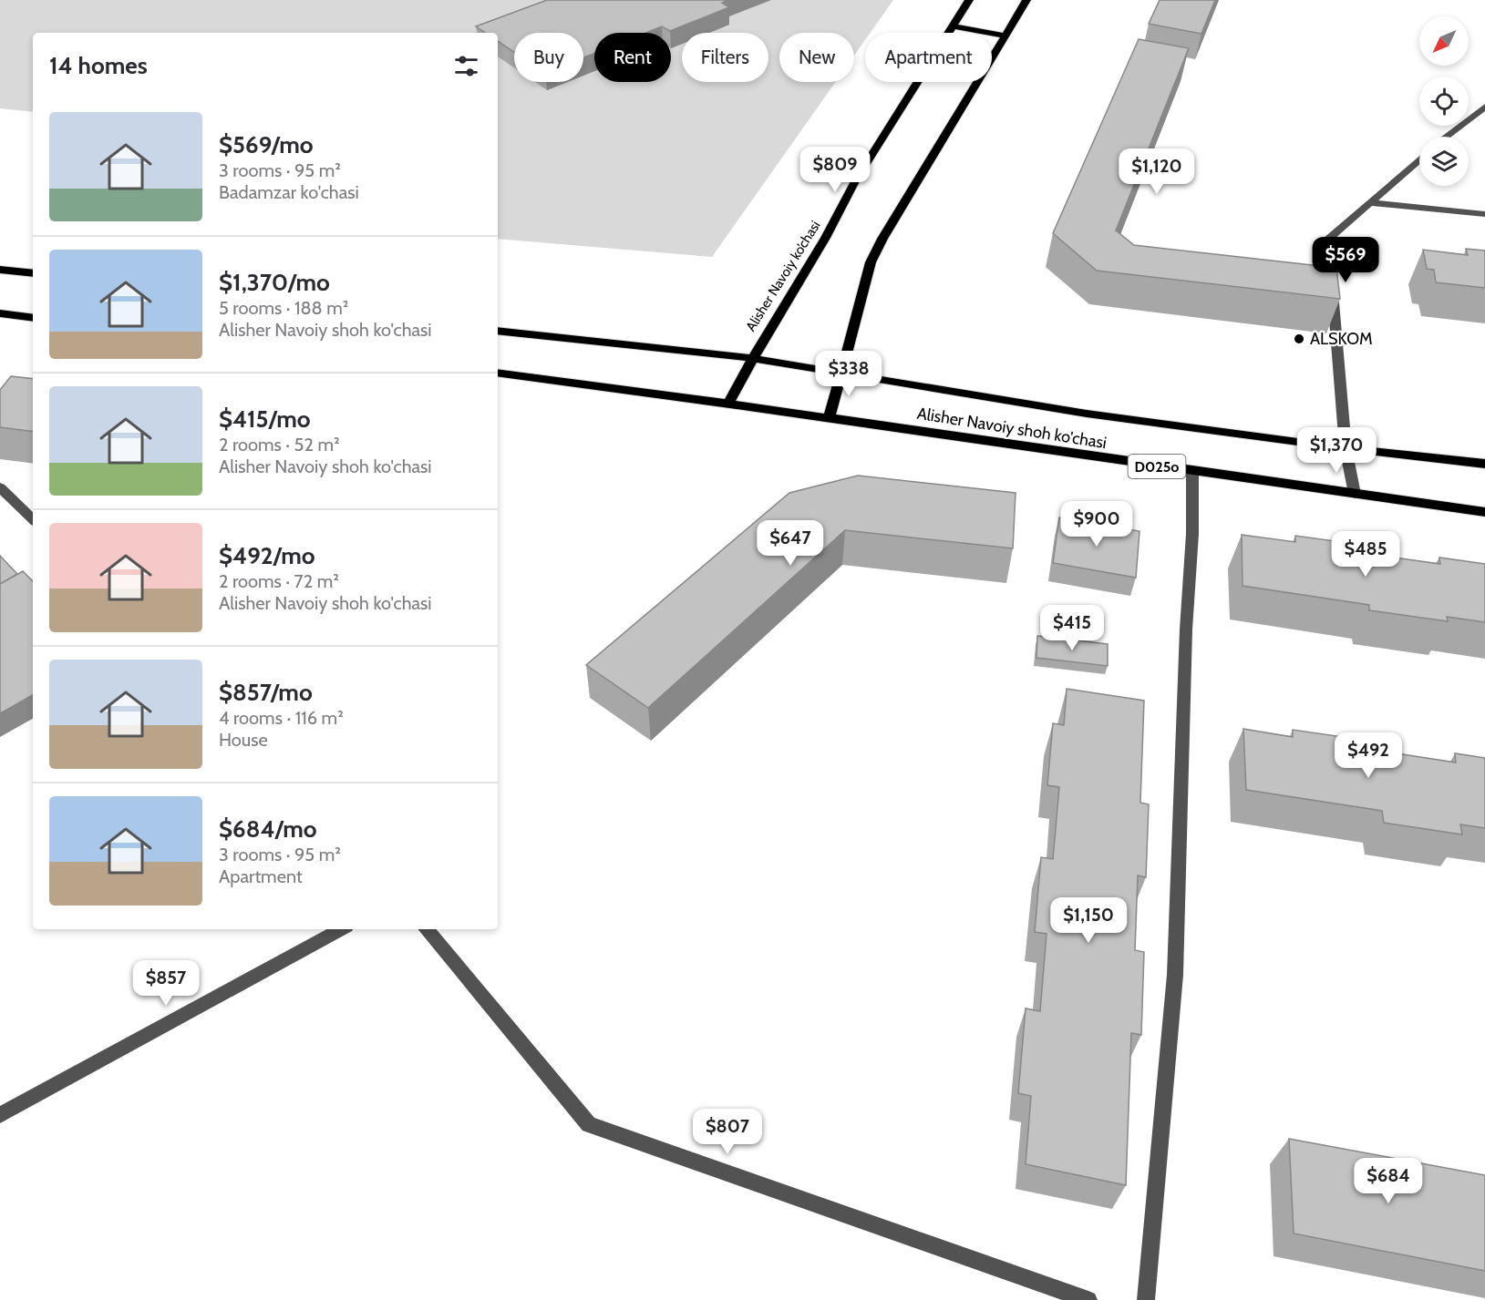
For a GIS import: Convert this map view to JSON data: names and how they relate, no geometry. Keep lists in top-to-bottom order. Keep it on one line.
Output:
{"streets":{"main road":["Alisher Navoiy ko’chasi","Alisher Navoiy shoh ko'chasi","D025o"]},"crossings":[["Alisher Navoiy ko’chasi","Alisher Navoiy shoh ko'chasi"]],"places":["ALSKOM"],"north":"bottom left","page":{"chip":["Buy","Rent","Filters","New","Apartment"],"heading":"14 homes","list":[{"name":"$569/mo","note":"3 rooms · 95 m² · Badamzar ko'chasi"},{"name":"$1,370/mo","note":"5 rooms · 188 m² · Alisher Navoiy shoh ko'chasi"},{"name":"$415/mo","note":"2 rooms · 52 m² · Alisher Navoiy shoh ko'chasi"},{"name":"$492/mo","note":"2 rooms · 72 m² · Alisher Navoiy shoh ko'chasi"},{"name":"$857/mo","note":"4 rooms · 116 m² · House"},{"name":"$684/mo","note":"3 rooms · 95 m² · Apartment"}],"price":["$809","$1,120","$569","$338","$1,370","$900","$647","$485","$415","$492","$1,150","$857","$807","$684"]}}
